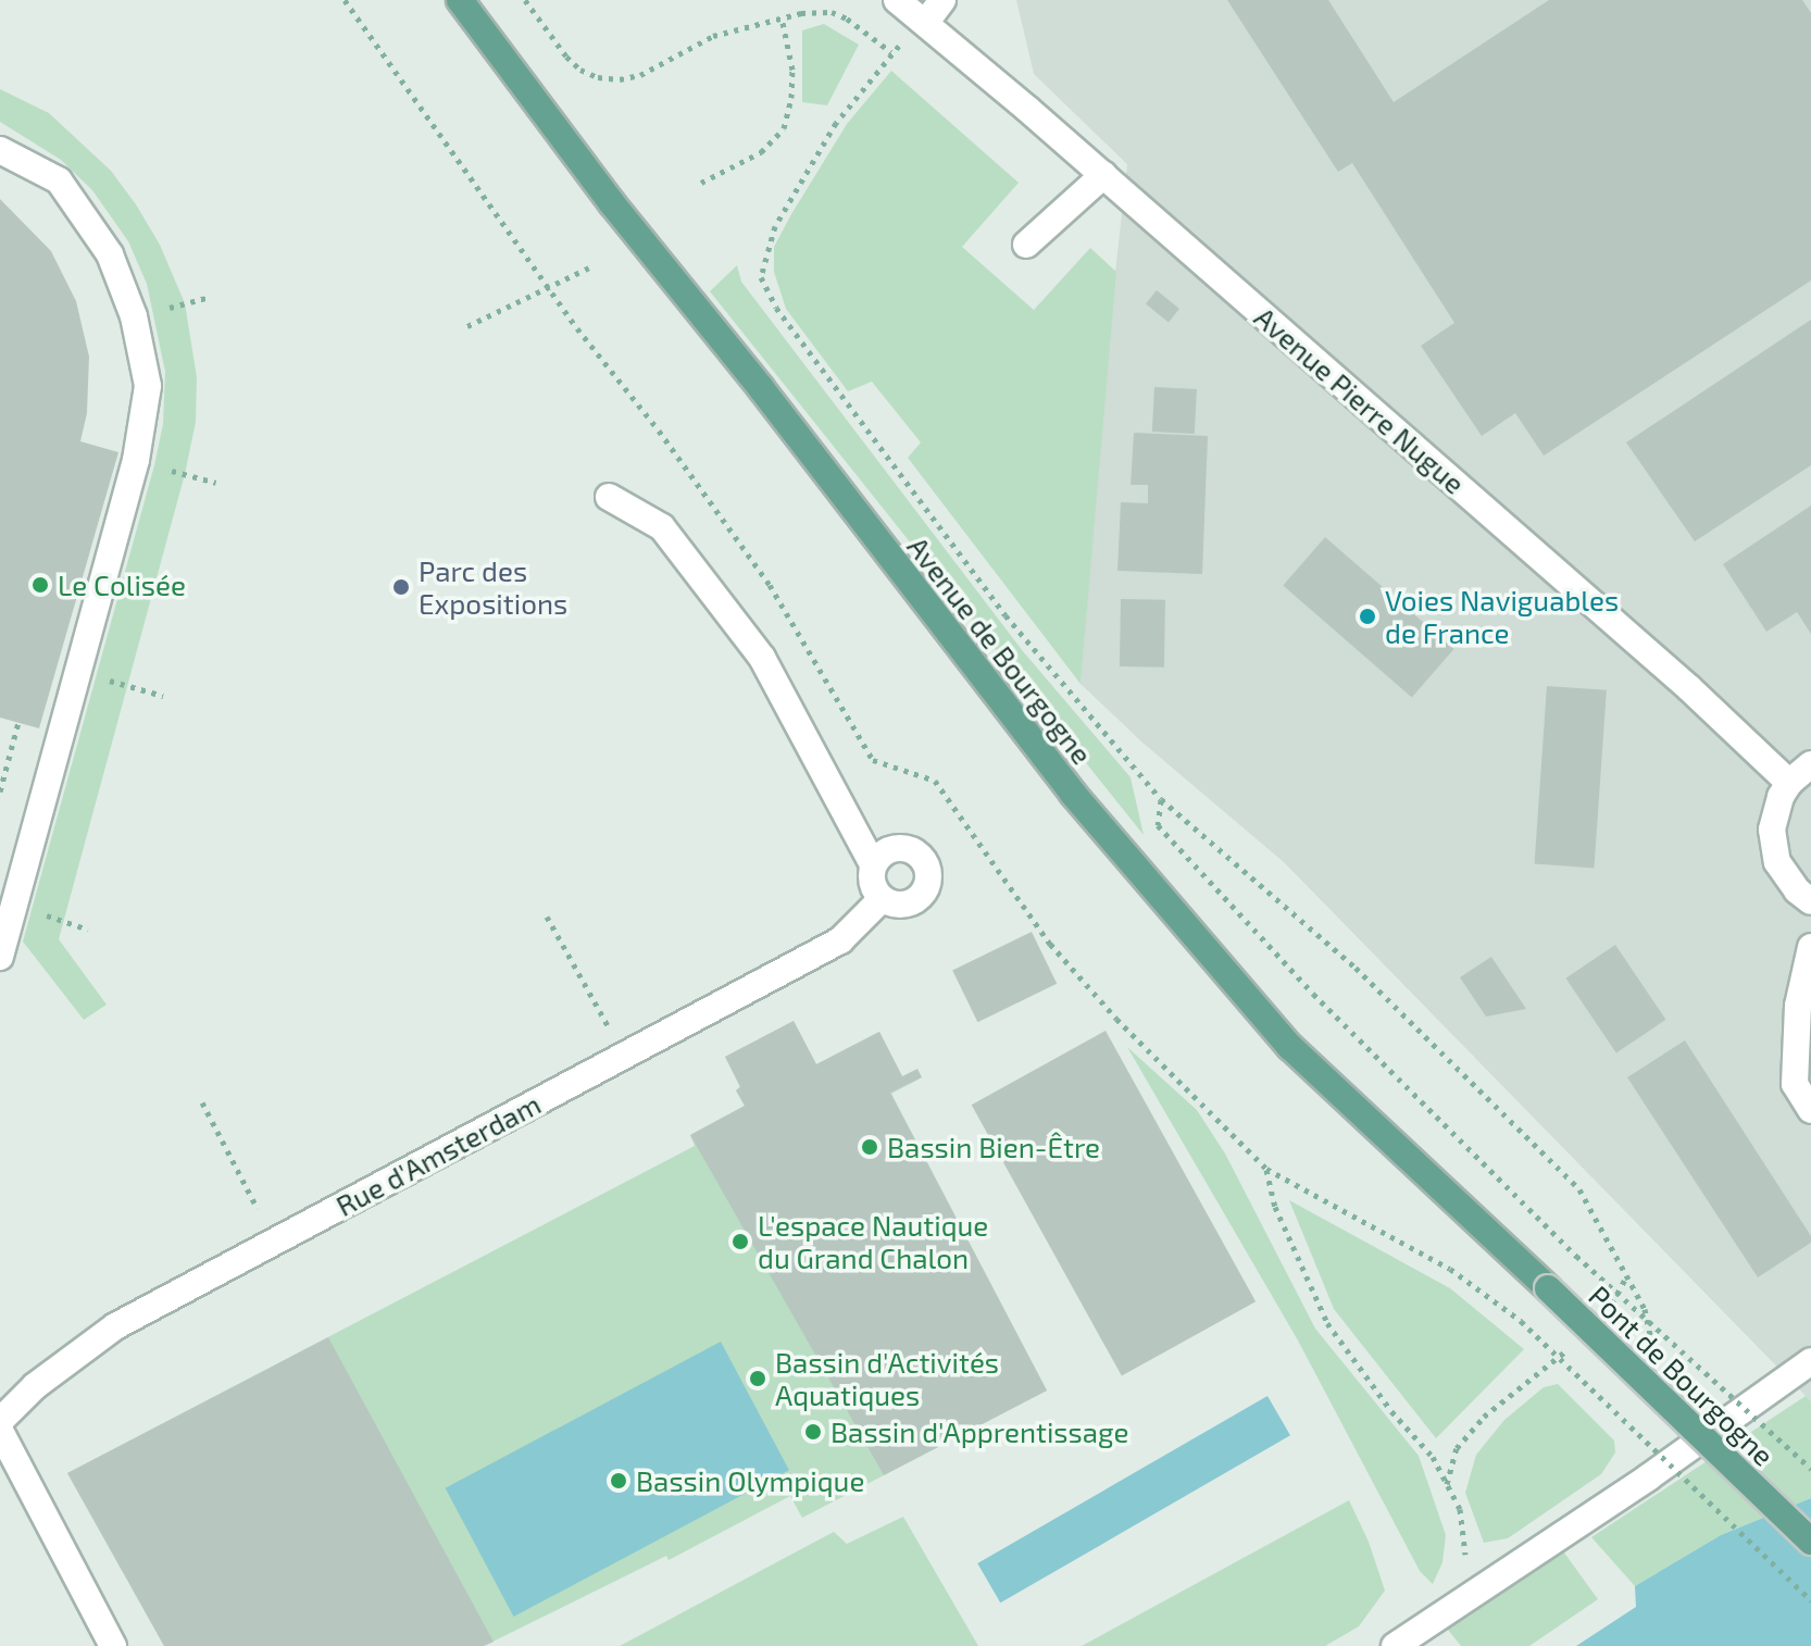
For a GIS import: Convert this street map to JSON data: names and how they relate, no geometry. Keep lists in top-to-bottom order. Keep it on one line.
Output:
{"streets":{"main road":["Avenue de Bourgogne","Pont de Bourgogne"],"street":["Avenue Pierre Nugue","Rue d'Amsterdam"]},"crossings":[["Avenue de Bourgogne","Pont de Bourgogne"]],"places":["Le Colisée","Parc des Expositions","Voies Naviguables de France","Bassin Bien-Être","L'espace Nautique du Grand Chalon","Bassin d'Activités Aquatiques","Bassin d'Apprentissage","Bassin Olympique"]}
